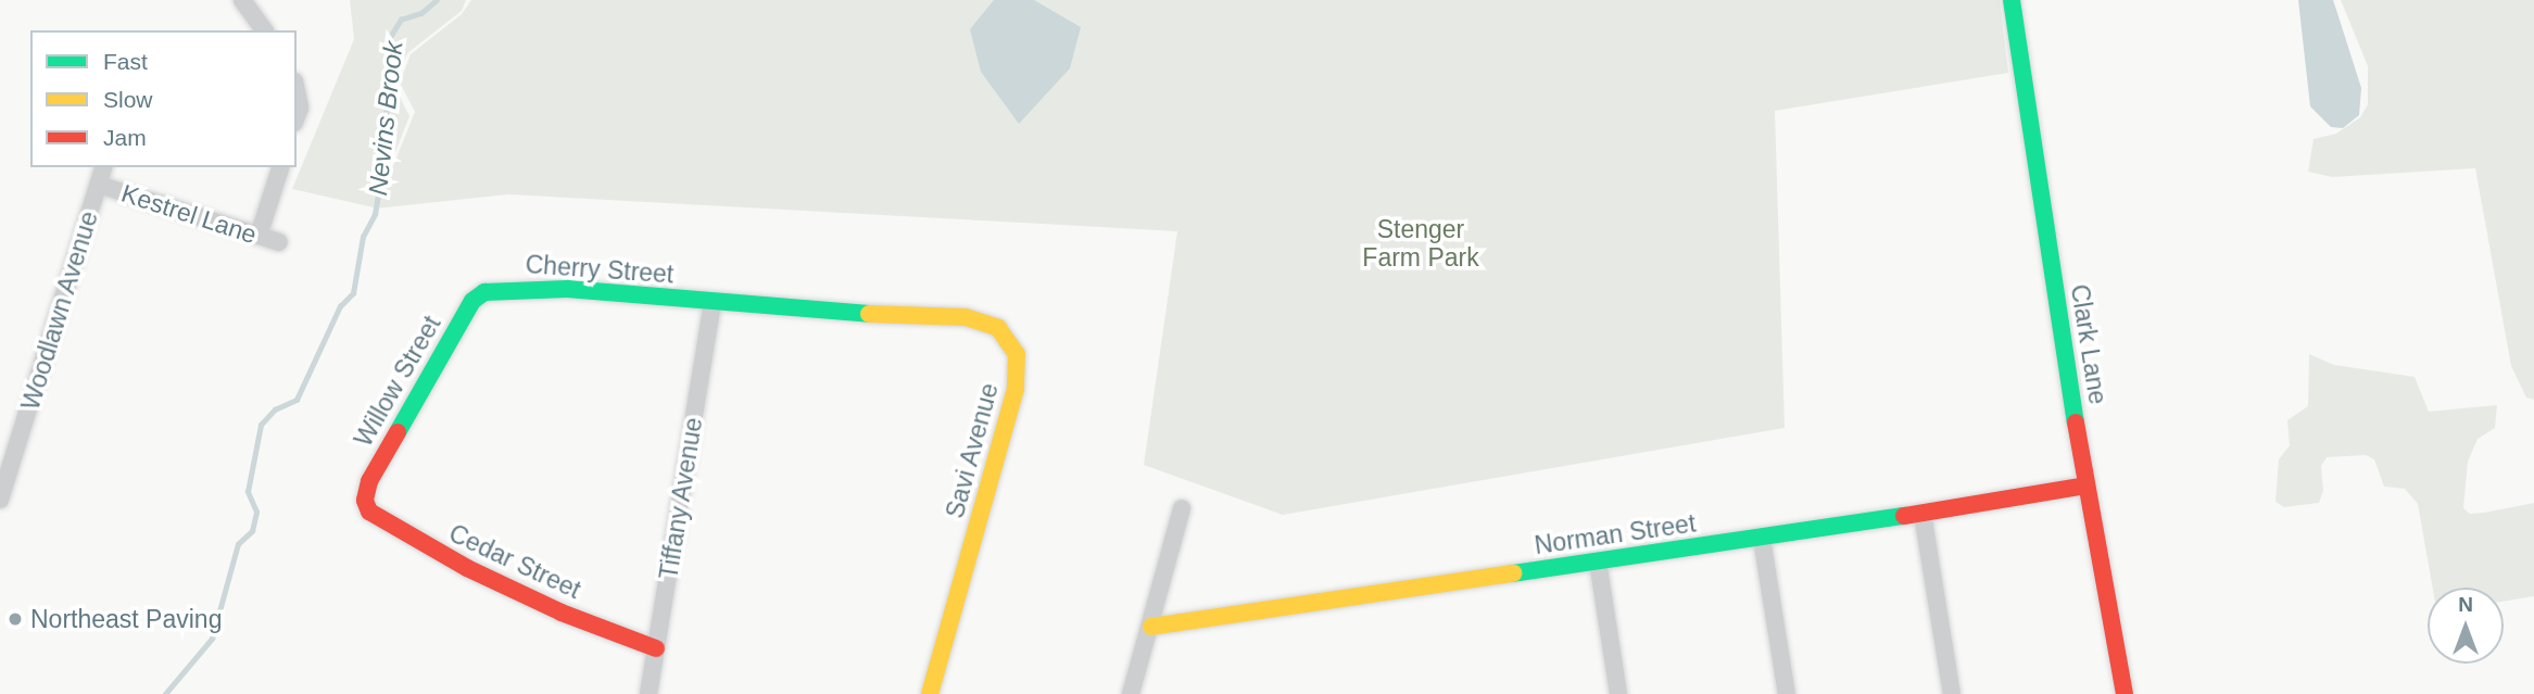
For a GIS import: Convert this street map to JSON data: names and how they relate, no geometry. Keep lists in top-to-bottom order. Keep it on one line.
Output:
{"streets":{"street":["Kestrel Lane","Cherry Street","Woodlawn Avenue","Clark Lane","Willow Street","Savi Avenue","Tiffany Avenue","Norman Street","Cedar Street"]},"crossings":[["Kestrel Lane","Woodlawn Avenue"],["Cherry Street","Willow Street"],["Cherry Street","Savi Avenue"],["Cherry Street","Tiffany Avenue"],["Clark Lane","Norman Street"],["Willow Street","Cedar Street"],["Savi Avenue","Tiffany Avenue"],["Tiffany Avenue","Cedar Street"]],"water":["Nevins Brook"],"parks":["Stenger Farm Park"],"places":["Northeast Paving"],"legend":["Fast","Slow","Jam"],"north":"top"}
